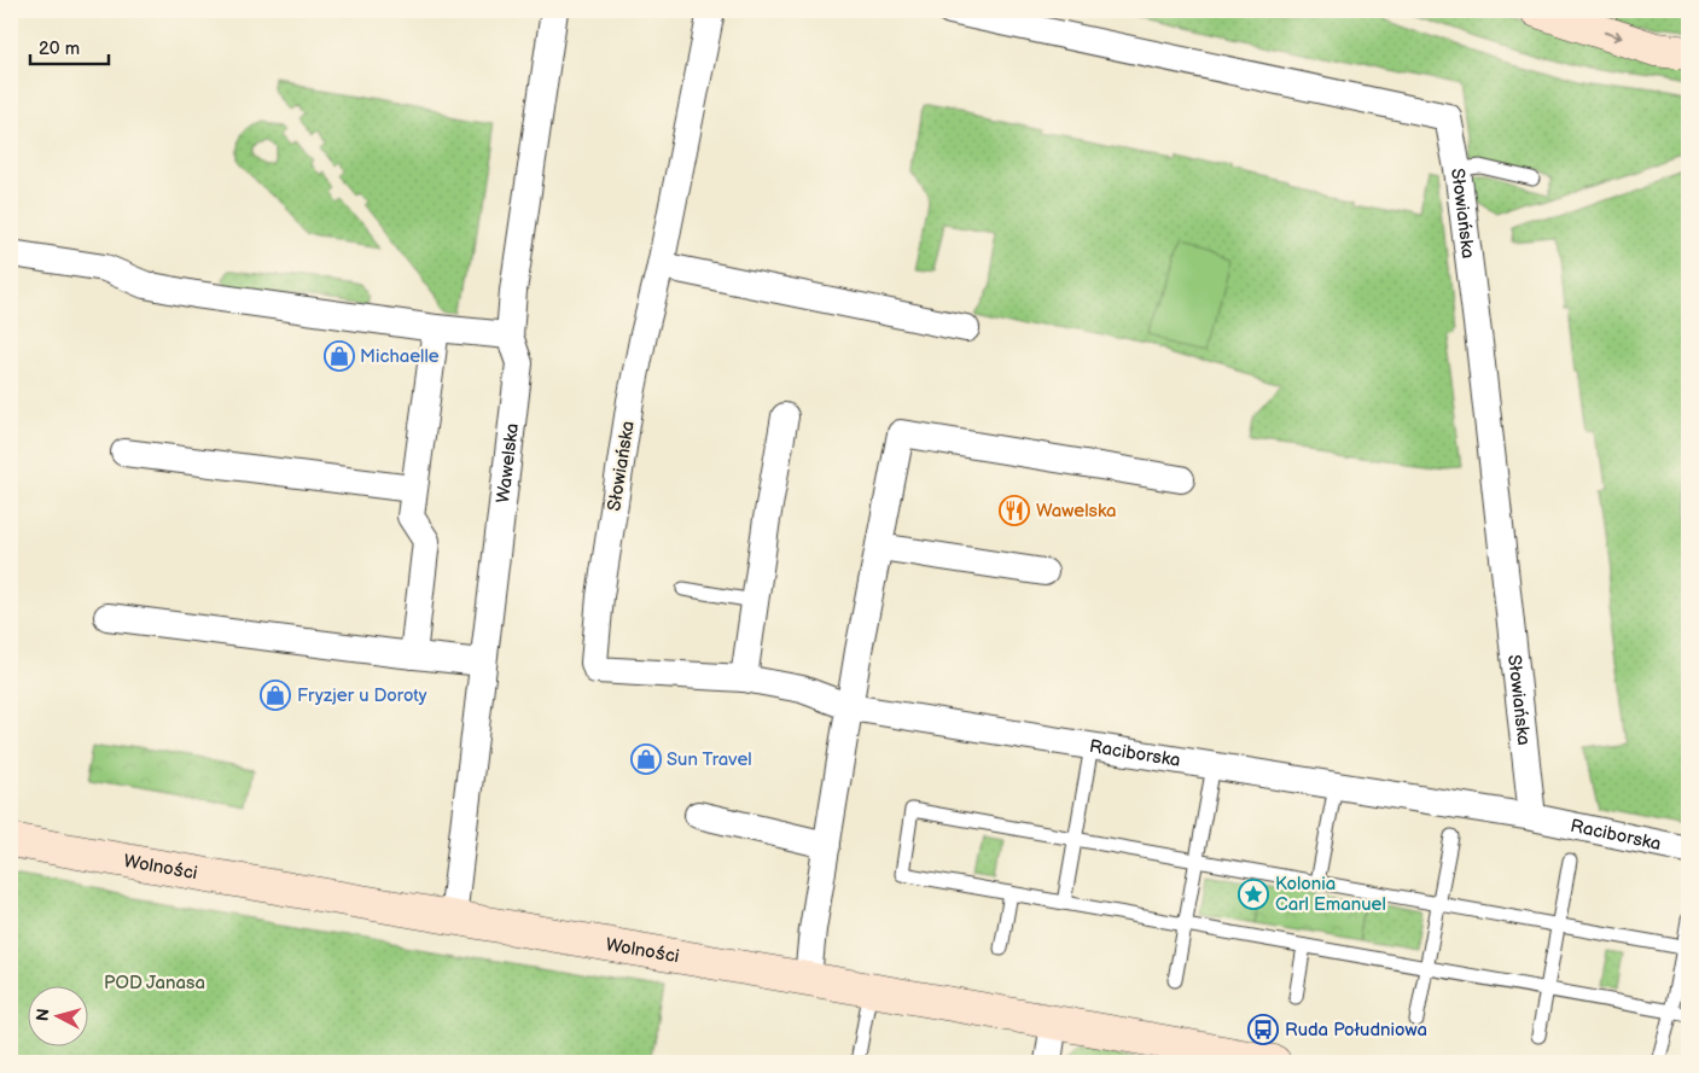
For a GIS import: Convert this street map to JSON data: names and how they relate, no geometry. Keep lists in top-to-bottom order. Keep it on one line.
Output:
{"streets":{"street":["Słowiańska","Wawelska","Raciborska","Wolności"]},"crossings":[["Słowiańska","Raciborska"],["Wawelska","Wolności"]],"parks":["POD Janasa"],"places":{"shop":["Michaelle","Fryzjer u Doroty","Sun Travel"],"restaurant":["Wawelska"],"place":["Kolonia Carl Emanuel"],"bus stop":["Ruda Południowa"]},"scale_bar":"20 m","north":"left"}
